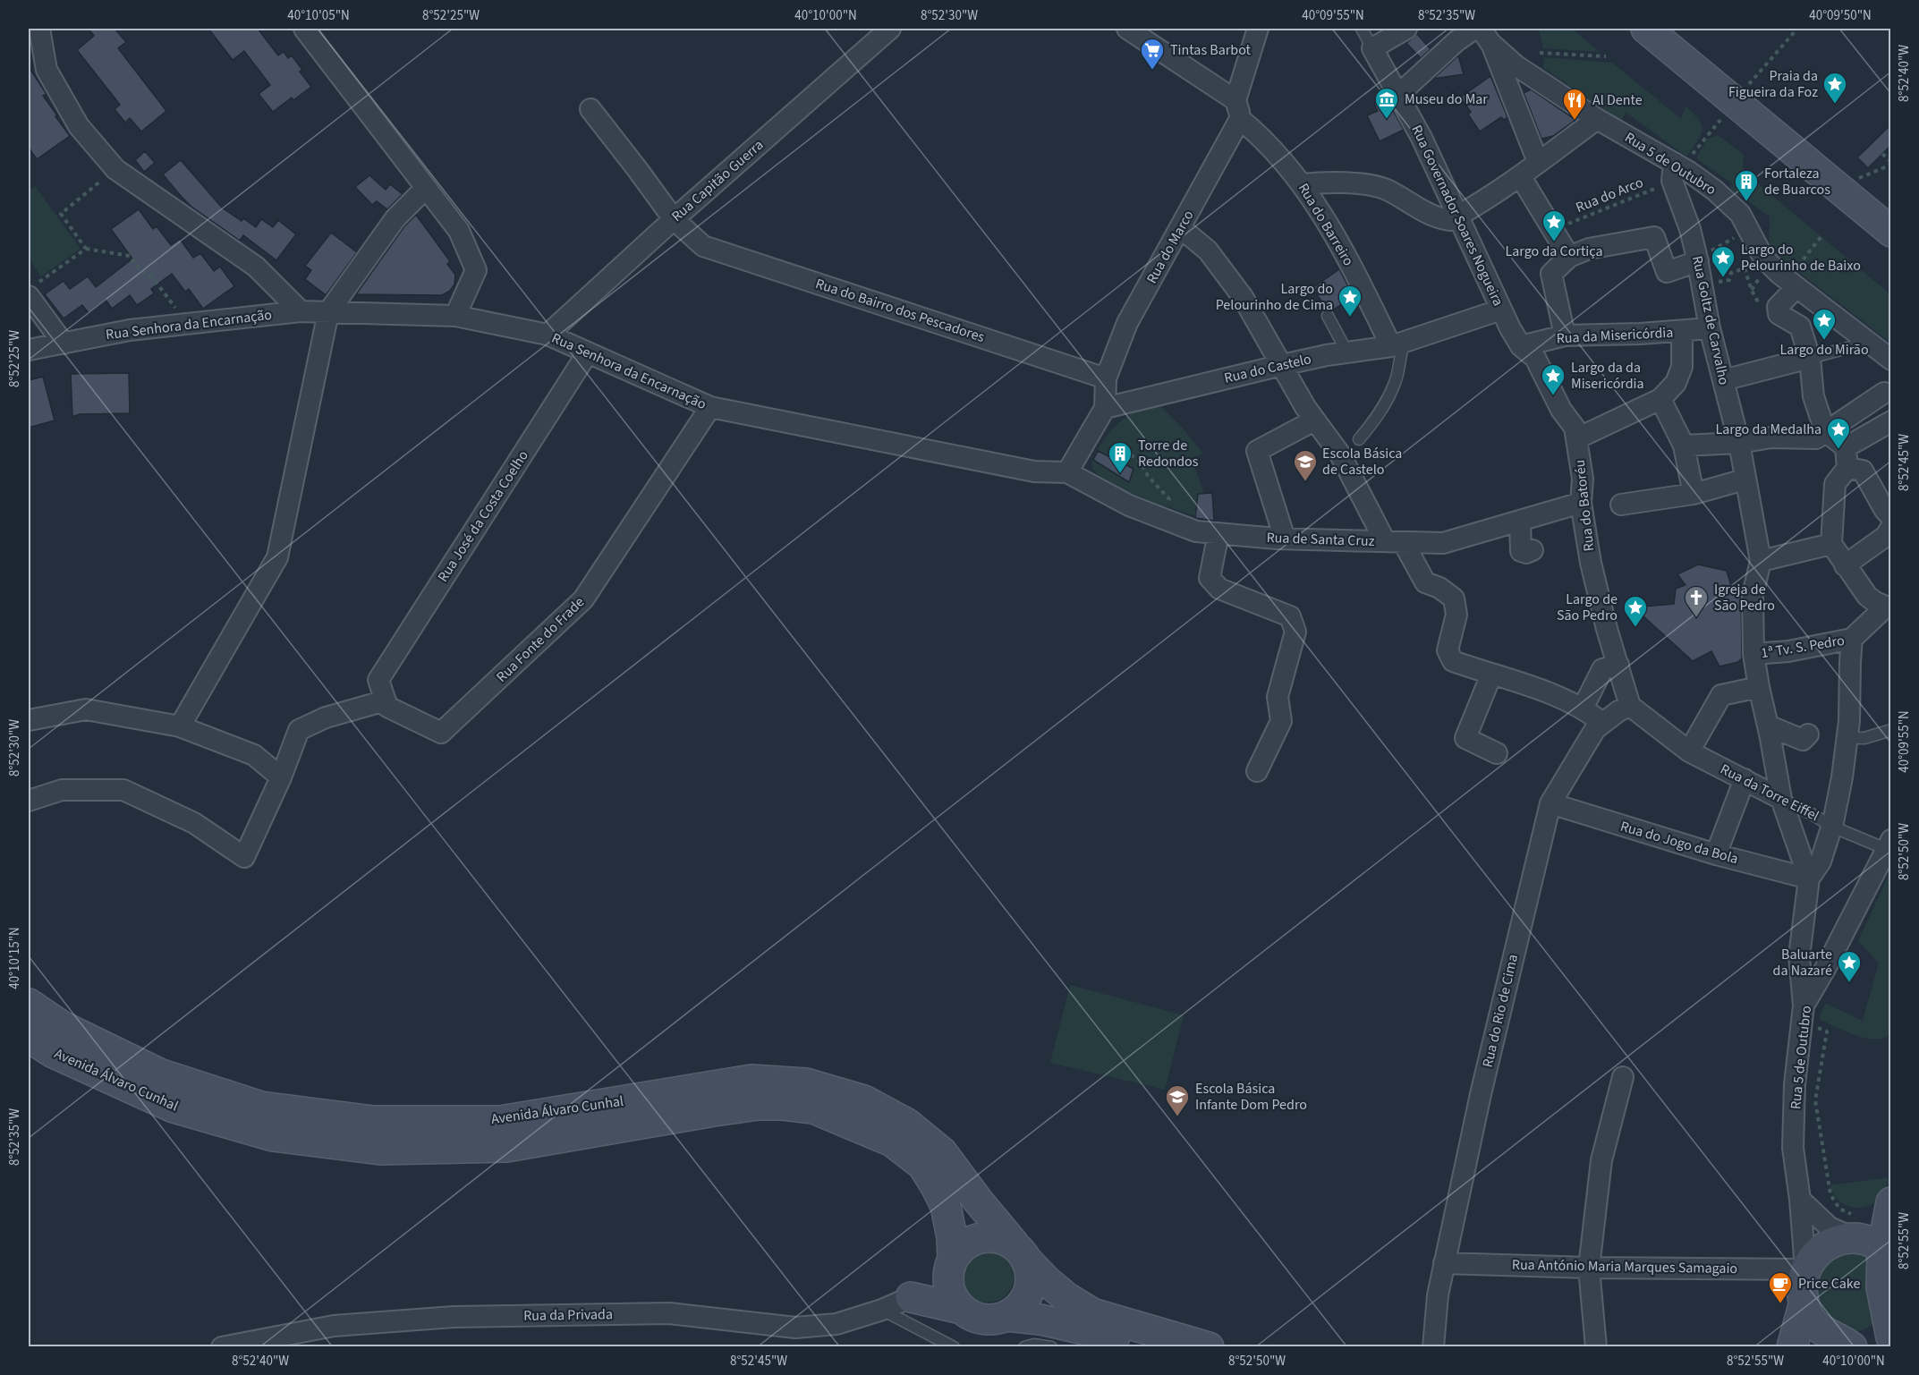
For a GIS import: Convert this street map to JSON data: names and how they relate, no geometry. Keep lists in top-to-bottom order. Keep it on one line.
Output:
{"streets":{"main road":["Avenida Álvaro Cunhal"],"street":["Rua 5 de Outubro","Rua Capitão Guerra","Rua Governador Soares Nogueira","Rua do Barreiro","Rua do Marco","Rua do Bairro dos Pescadores","Rua Goltz de Carvalho","Rua Senhora da Encarnação","Rua da Misericórdia","Rua do Castelo","Rua do Batoréu","Rua José da Costa Coelho","Rua de Santa Cruz","Rua Fonte do Frade","1ª Tv. S. Pedro","Rua da Torre Eiffel","Rua do Jogo da Bola","Rua do Rio de Cima","Rua António Maria Marques Samagaio","Rua da Privada"],"path":["Rua do Arco"]},"crossings":[["Rua 5 de Outubro","Rua do Arco"],["Rua 5 de Outubro","Rua Goltz de Carvalho"],["Rua 5 de Outubro","Rua da Torre Eiffel"],["Rua 5 de Outubro","Rua António Maria Marques Samagaio"],["Rua Capitão Guerra","Rua do Bairro dos Pescadores"],["Rua Capitão Guerra","Rua Senhora da Encarnação"],["Rua do Arco","Rua Goltz de Carvalho"],["Rua Governador Soares Nogueira","Rua da Misericórdia"],["Rua Governador Soares Nogueira","Rua do Castelo"],["Rua Governador Soares Nogueira","Rua do Batoréu"],["Rua do Barreiro","Rua do Marco"],["Rua do Barreiro","Rua do Castelo"],["Rua do Marco","Rua do Bairro dos Pescadores"],["Rua Goltz de Carvalho","Rua da Misericórdia"],["Rua Senhora da Encarnação","Rua José da Costa Coelho"],["Rua Senhora da Encarnação","Rua de Santa Cruz"],["Rua Senhora da Encarnação","Rua Fonte do Frade"],["Rua do Batoréu","Rua de Santa Cruz"],["Rua do Batoréu","Rua da Torre Eiffel"],["Rua do Batoréu","Rua do Rio de Cima"],["Rua José da Costa Coelho","Rua Fonte do Frade"],["Rua da Torre Eiffel","Rua do Rio de Cima"],["Rua do Jogo da Bola","Rua do Rio de Cima"],["Rua do Rio de Cima","Rua António Maria Marques Samagaio"]],"places":{"supermarket":["Tintas Barbot"],"place":["Praia da Figueira da Foz","Largo da Cortiça","Largo do Pelourinho de Baixo","Largo do Pelourinho de Cima","Largo do Mirão","Largo da da Misericórdia","Largo da Medalha","Largo de São Pedro","Baluarte da Nazaré"],"museum":["Museu do Mar"],"restaurant":["Al Dente"],"building":["Fortaleza de Buarcos","Torre de Redondos"],"school or university":["Escola Básica de Castelo","Escola Básica Infante Dom Pedro"],"church":["Igreja de São Pedro"],"cafe":["Price Cake"]},"coordinates":["40°10'05\"N","8°52'25\"W","40°10'00\"N","8°52'30\"W","40°09'55\"N","8°52'35\"W","40°09'50\"N","8°52'40\"W","8°52'45\"W","8°52'50\"W","40°10'15\"N","8°52'55\"W"]}
